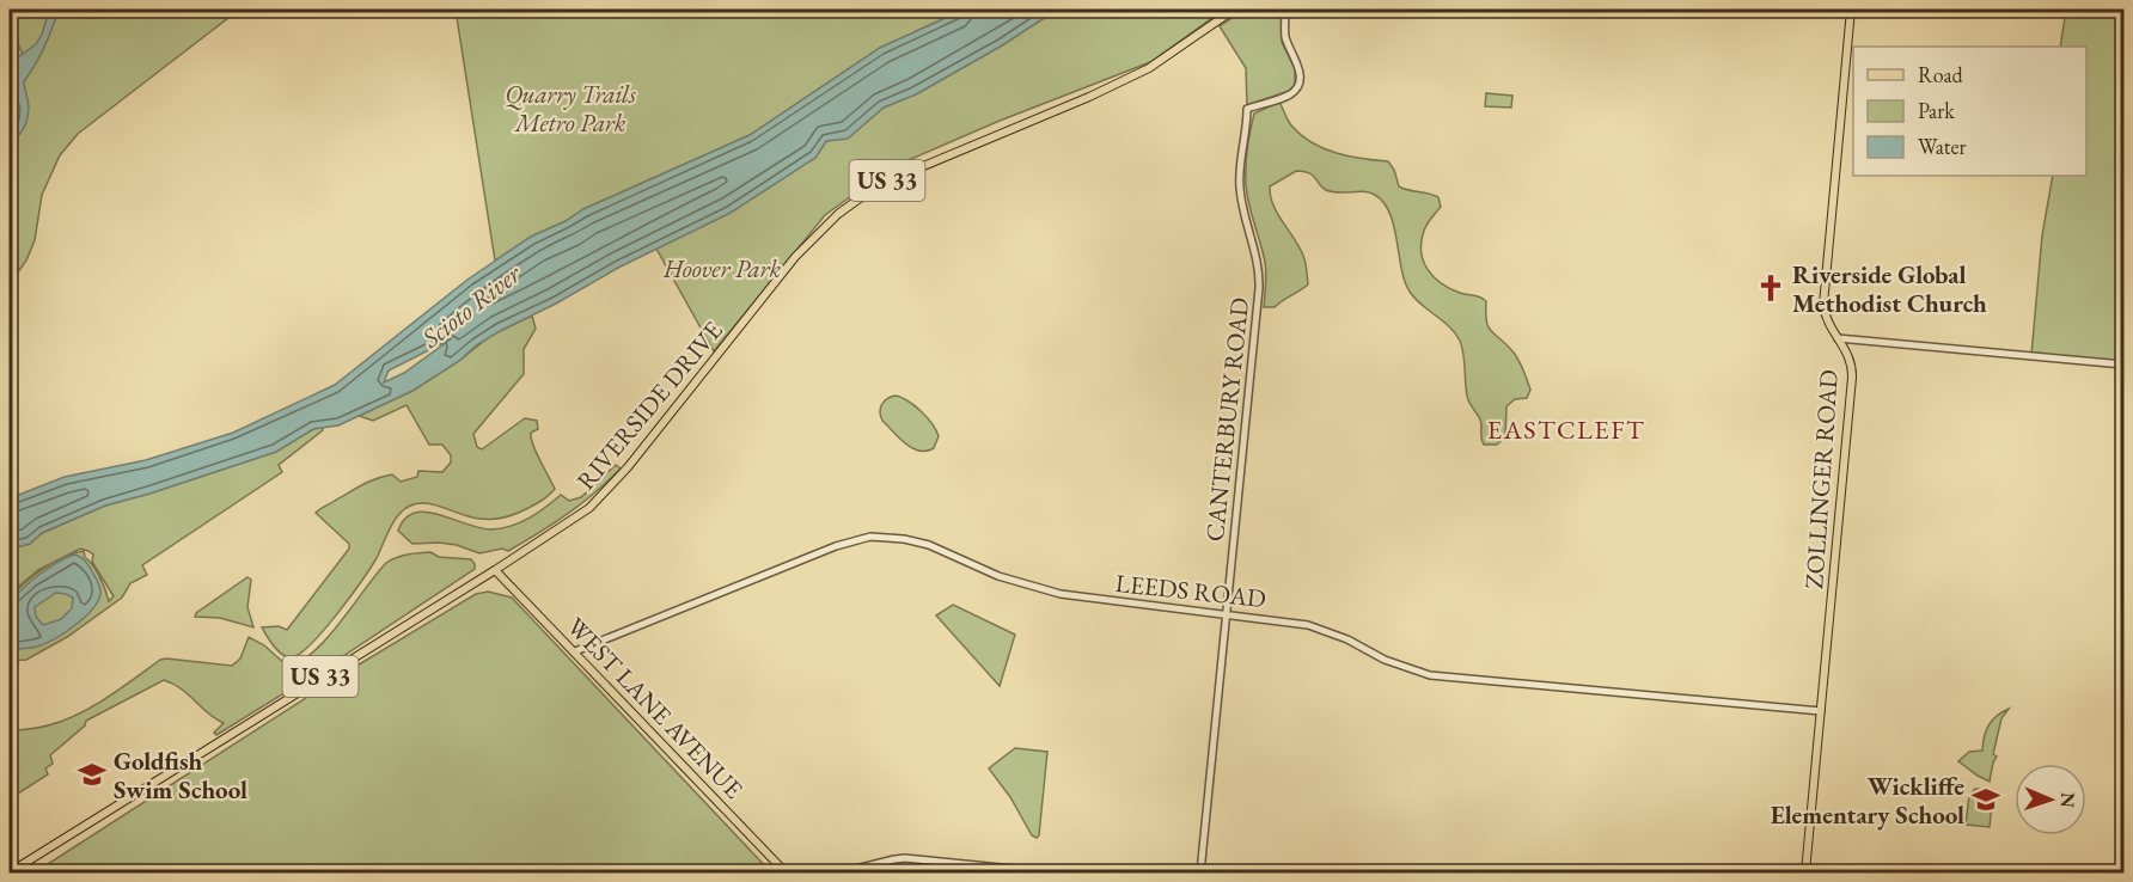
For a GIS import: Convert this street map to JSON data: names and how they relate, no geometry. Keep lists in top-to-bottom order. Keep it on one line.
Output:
{"streets":{"main road":["US 33","RIVERSIDE DRIVE","ZOLLINGER ROAD","WEST LANE AVENUE"],"street":["CANTERBURY ROAD","LEEDS ROAD"]},"crossings":[["RIVERSIDE DRIVE","WEST LANE AVENUE"],["CANTERBURY ROAD","LEEDS ROAD"],["ZOLLINGER ROAD","LEEDS ROAD"],["LEEDS ROAD","WEST LANE AVENUE"]],"districts":["EASTCLEFT"],"water":["Scioto River"],"parks":["Quarry Trails Metro Park","Hoover Park"],"places":{"church":["Riverside Global Methodist Church"],"school or university":["Goldfish Swim School","Wickliffe Elementary School"]},"legend":["Road","Park","Water"],"north":"right"}
